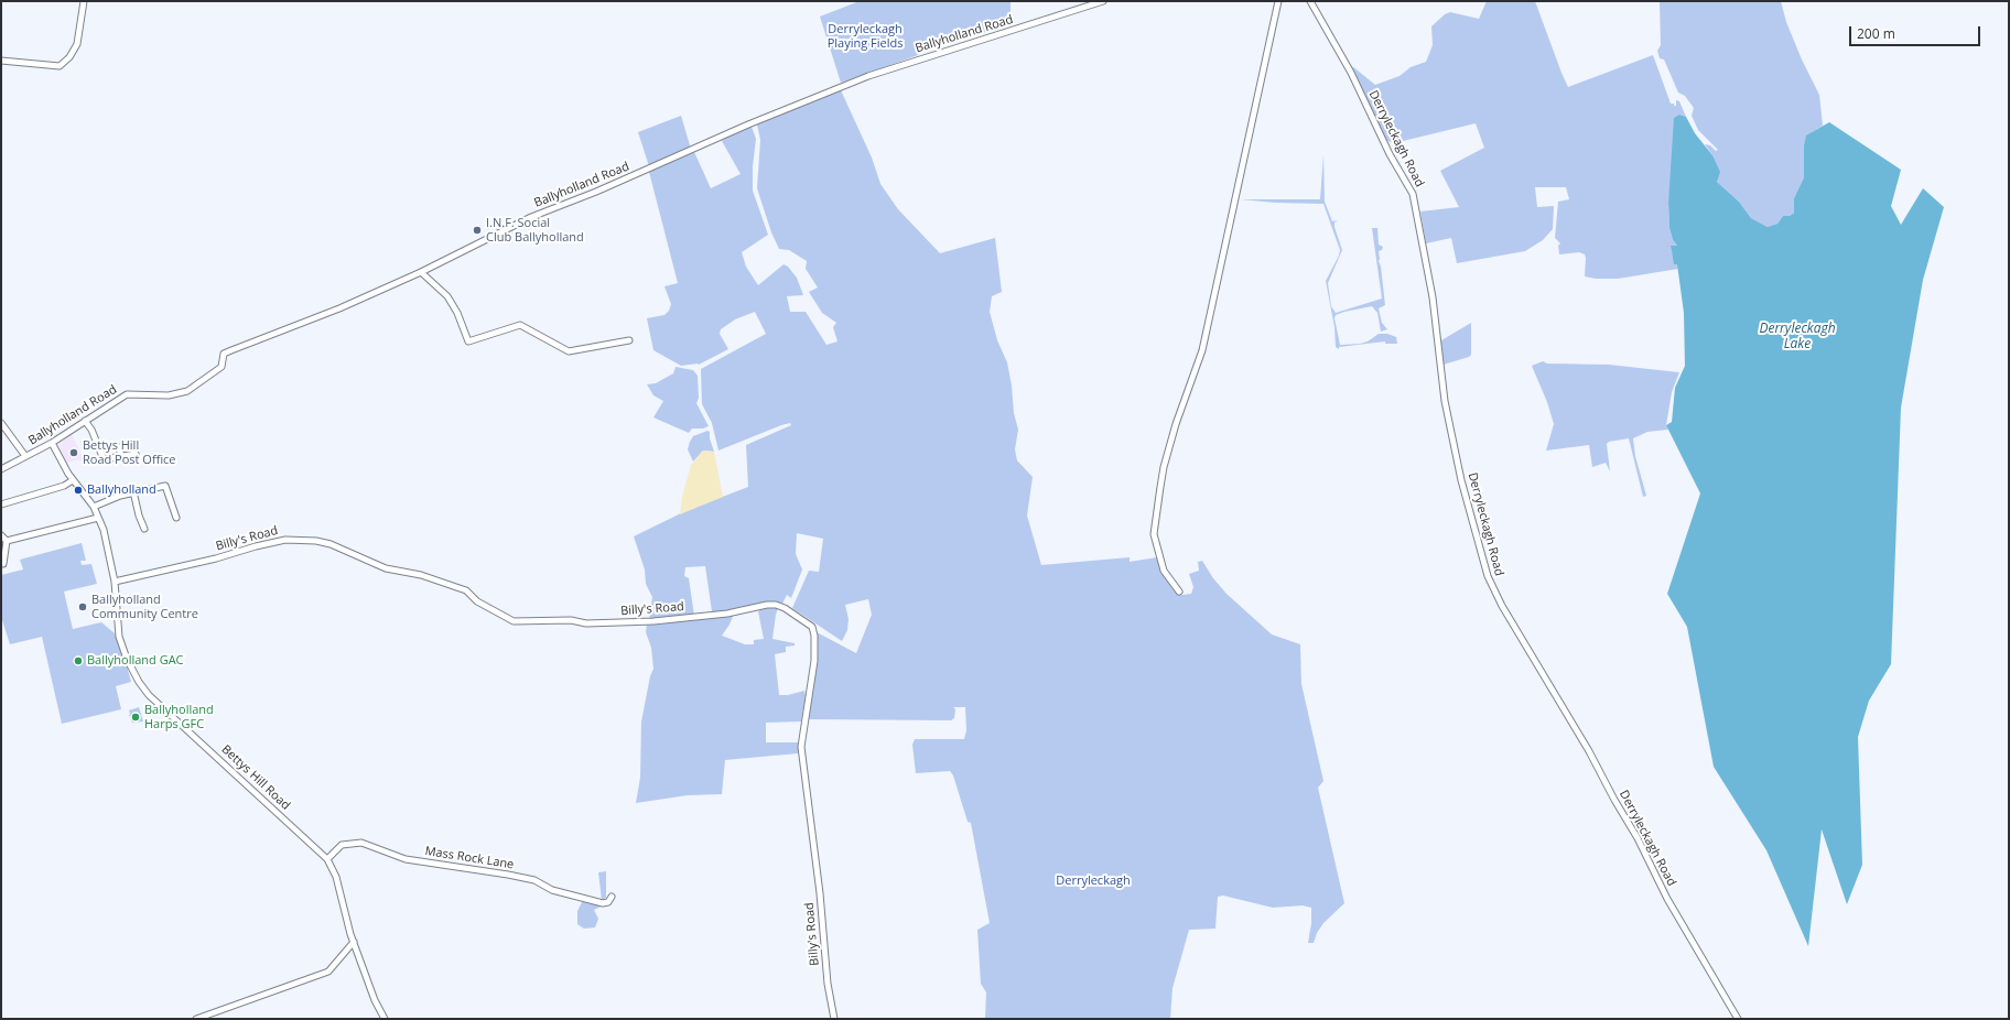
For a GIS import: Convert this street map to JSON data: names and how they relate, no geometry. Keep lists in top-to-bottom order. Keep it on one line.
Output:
{"streets":{"street":["Ballyholland Road","Derryleckagh Road","Billy's Road","Bettys Hill Road","Mass Rock Lane"]},"crossings":[["Ballyholland Road","Bettys Hill Road"],["Billy's Road","Bettys Hill Road"],["Bettys Hill Road","Mass Rock Lane"]],"water":["Derryleckagh Lake"],"parks":["Derryleckagh Playing Fields","Derryleckagh"],"places":["I.N.F. Social Club Ballyholland","Bettys Hill Road Post Office","Ballyholland","Ballyholland Community Centre","Ballyholland GAC","Ballyholland Harps GFC"],"scale_bar":"200 m"}
